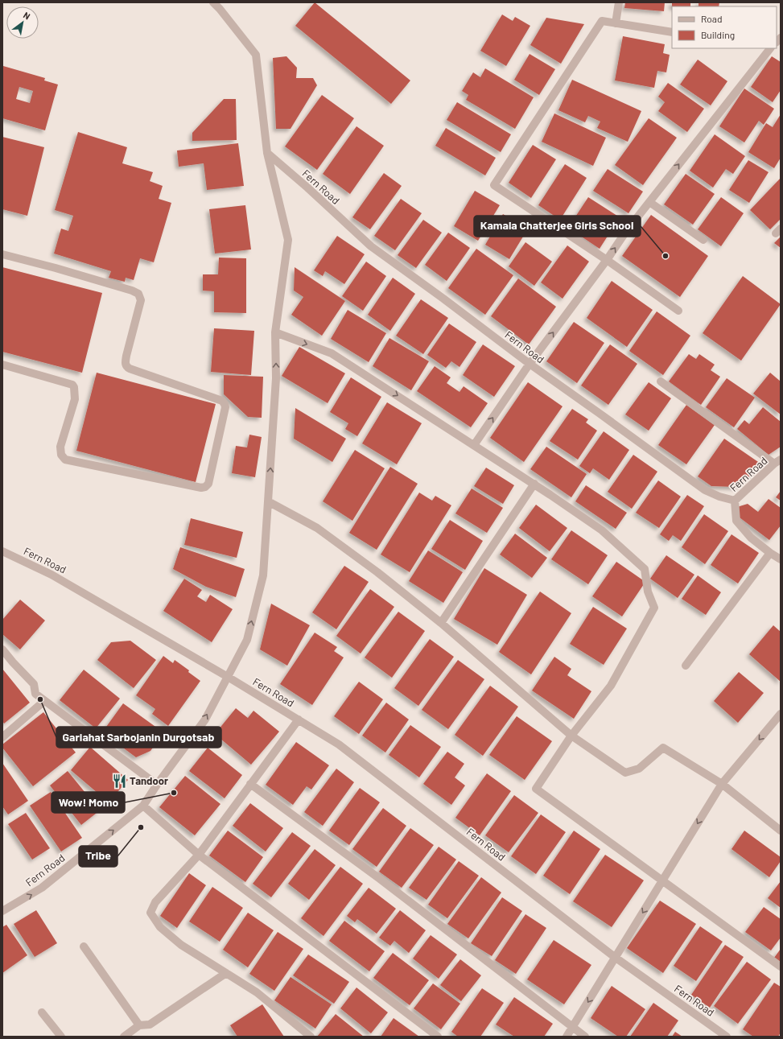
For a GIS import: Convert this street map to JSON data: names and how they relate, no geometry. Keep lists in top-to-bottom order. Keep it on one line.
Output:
{"streets":{"street":["Fern Road"]},"places":{"other":["Kamala Chatterjee Girls School","Gariahat Sarbojanin Durgotsab","Wow! Momo","Tribe"],"restaurant":["Tandoor"]},"legend":["Road","Building"],"north":"top right"}
